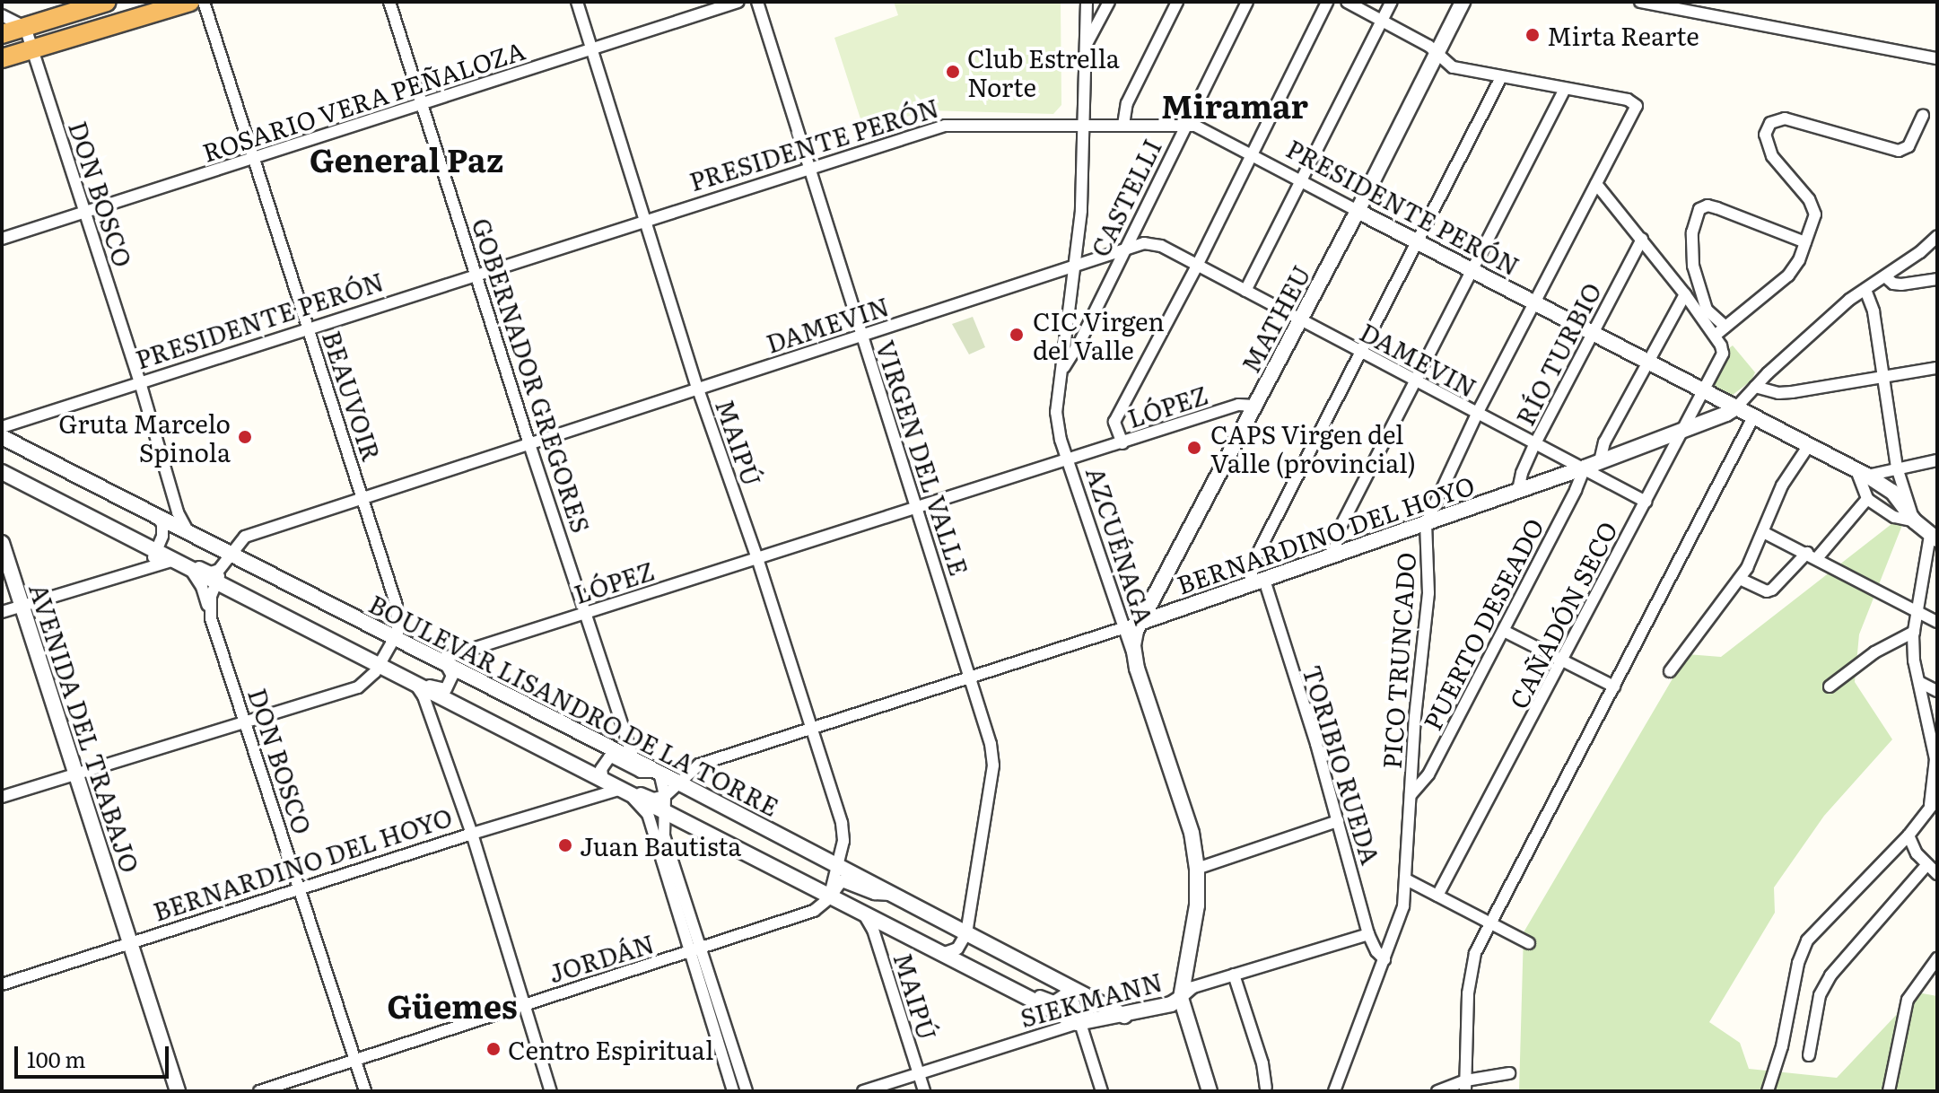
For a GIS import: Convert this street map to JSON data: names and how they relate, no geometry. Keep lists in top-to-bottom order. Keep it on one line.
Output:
{"streets":{"street":["ROSARIO VERA PEÑALOZA","PRESIDENTE PERÓN","DON BOSCO","CASTELLI","MATHEU","DAMEVIN","RÍO TURBIO","GOBERNADOR GREGORES","BEAUVOIR","LÓPEZ","MAIPÚ","VIRGEN DEL VALLE","BERNARDINO DEL HOYO","AZCUÉNAGA","CAÑADÓN SECO","PUERTO DESEADO","PICO TRUNCADO","BOULEVAR LISANDRO DE LA TORRE","AVENIDA DEL TRABAJO","TORIBIO RUEDA","JORDÁN","SIEKMANN"]},"crossings":[["ROSARIO VERA PEÑALOZA","DON BOSCO"],["ROSARIO VERA PEÑALOZA","GOBERNADOR GREGORES"],["ROSARIO VERA PEÑALOZA","BEAUVOIR"],["ROSARIO VERA PEÑALOZA","MAIPÚ"],["PRESIDENTE PERÓN","DON BOSCO"],["PRESIDENTE PERÓN","CASTELLI"],["PRESIDENTE PERÓN","MATHEU"],["PRESIDENTE PERÓN","RÍO TURBIO"],["PRESIDENTE PERÓN","GOBERNADOR GREGORES"],["PRESIDENTE PERÓN","BEAUVOIR"],["PRESIDENTE PERÓN","MAIPÚ"],["PRESIDENTE PERÓN","VIRGEN DEL VALLE"],["PRESIDENTE PERÓN","BERNARDINO DEL HOYO"],["PRESIDENTE PERÓN","AZCUÉNAGA"],["PRESIDENTE PERÓN","CAÑADÓN SECO"],["PRESIDENTE PERÓN","PICO TRUNCADO"],["PRESIDENTE PERÓN","BOULEVAR LISANDRO DE LA TORRE"],["DON BOSCO","DAMEVIN"],["DON BOSCO","BERNARDINO DEL HOYO"],["DON BOSCO","BOULEVAR LISANDRO DE LA TORRE"],["DON BOSCO","JORDÁN"],["CASTELLI","DAMEVIN"],["CASTELLI","AZCUÉNAGA"],["MATHEU","DAMEVIN"],["MATHEU","LÓPEZ"],["MATHEU","BERNARDINO DEL HOYO"],["MATHEU","AZCUÉNAGA"],["DAMEVIN","RÍO TURBIO"],["DAMEVIN","GOBERNADOR GREGORES"],["DAMEVIN","BEAUVOIR"],["DAMEVIN","MAIPÚ"],["DAMEVIN","VIRGEN DEL VALLE"],["DAMEVIN","BERNARDINO DEL HOYO"],["DAMEVIN","AZCUÉNAGA"],["DAMEVIN","CAÑADÓN SECO"],["DAMEVIN","PUERTO DESEADO"],["DAMEVIN","PICO TRUNCADO"],["DAMEVIN","BOULEVAR LISANDRO DE LA TORRE"],["RÍO TURBIO","BERNARDINO DEL HOYO"],["GOBERNADOR GREGORES","LÓPEZ"],["GOBERNADOR GREGORES","BOULEVAR LISANDRO DE LA TORRE"],["BEAUVOIR","BOULEVAR LISANDRO DE LA TORRE"],["LÓPEZ","MAIPÚ"],["LÓPEZ","VIRGEN DEL VALLE"],["LÓPEZ","AZCUÉNAGA"],["LÓPEZ","BOULEVAR LISANDRO DE LA TORRE"],["MAIPÚ","BERNARDINO DEL HOYO"],["MAIPÚ","BOULEVAR LISANDRO DE LA TORRE"],["MAIPÚ","JORDÁN"],["MAIPÚ","SIEKMANN"],["VIRGEN DEL VALLE","BERNARDINO DEL HOYO"],["VIRGEN DEL VALLE","BOULEVAR LISANDRO DE LA TORRE"],["BERNARDINO DEL HOYO","AZCUÉNAGA"],["BERNARDINO DEL HOYO","CAÑADÓN SECO"],["BERNARDINO DEL HOYO","PUERTO DESEADO"],["BERNARDINO DEL HOYO","PICO TRUNCADO"],["BERNARDINO DEL HOYO","BOULEVAR LISANDRO DE LA TORRE"],["BERNARDINO DEL HOYO","AVENIDA DEL TRABAJO"],["BERNARDINO DEL HOYO","TORIBIO RUEDA"],["AZCUÉNAGA","SIEKMANN"],["PUERTO DESEADO","PICO TRUNCADO"],["PICO TRUNCADO","TORIBIO RUEDA"],["BOULEVAR LISANDRO DE LA TORRE","JORDÁN"],["BOULEVAR LISANDRO DE LA TORRE","SIEKMANN"],["TORIBIO RUEDA","SIEKMANN"]],"districts":["Miramar","General Paz","Güemes"],"places":["Mirta Rearte","Club Estrella Norte","CIC Virgen del Valle","Gruta Marcelo Spinola","CAPS Virgen del Valle (provincial)","Juan Bautista","Centro Espiritual"],"scale_bar":"100 m"}
